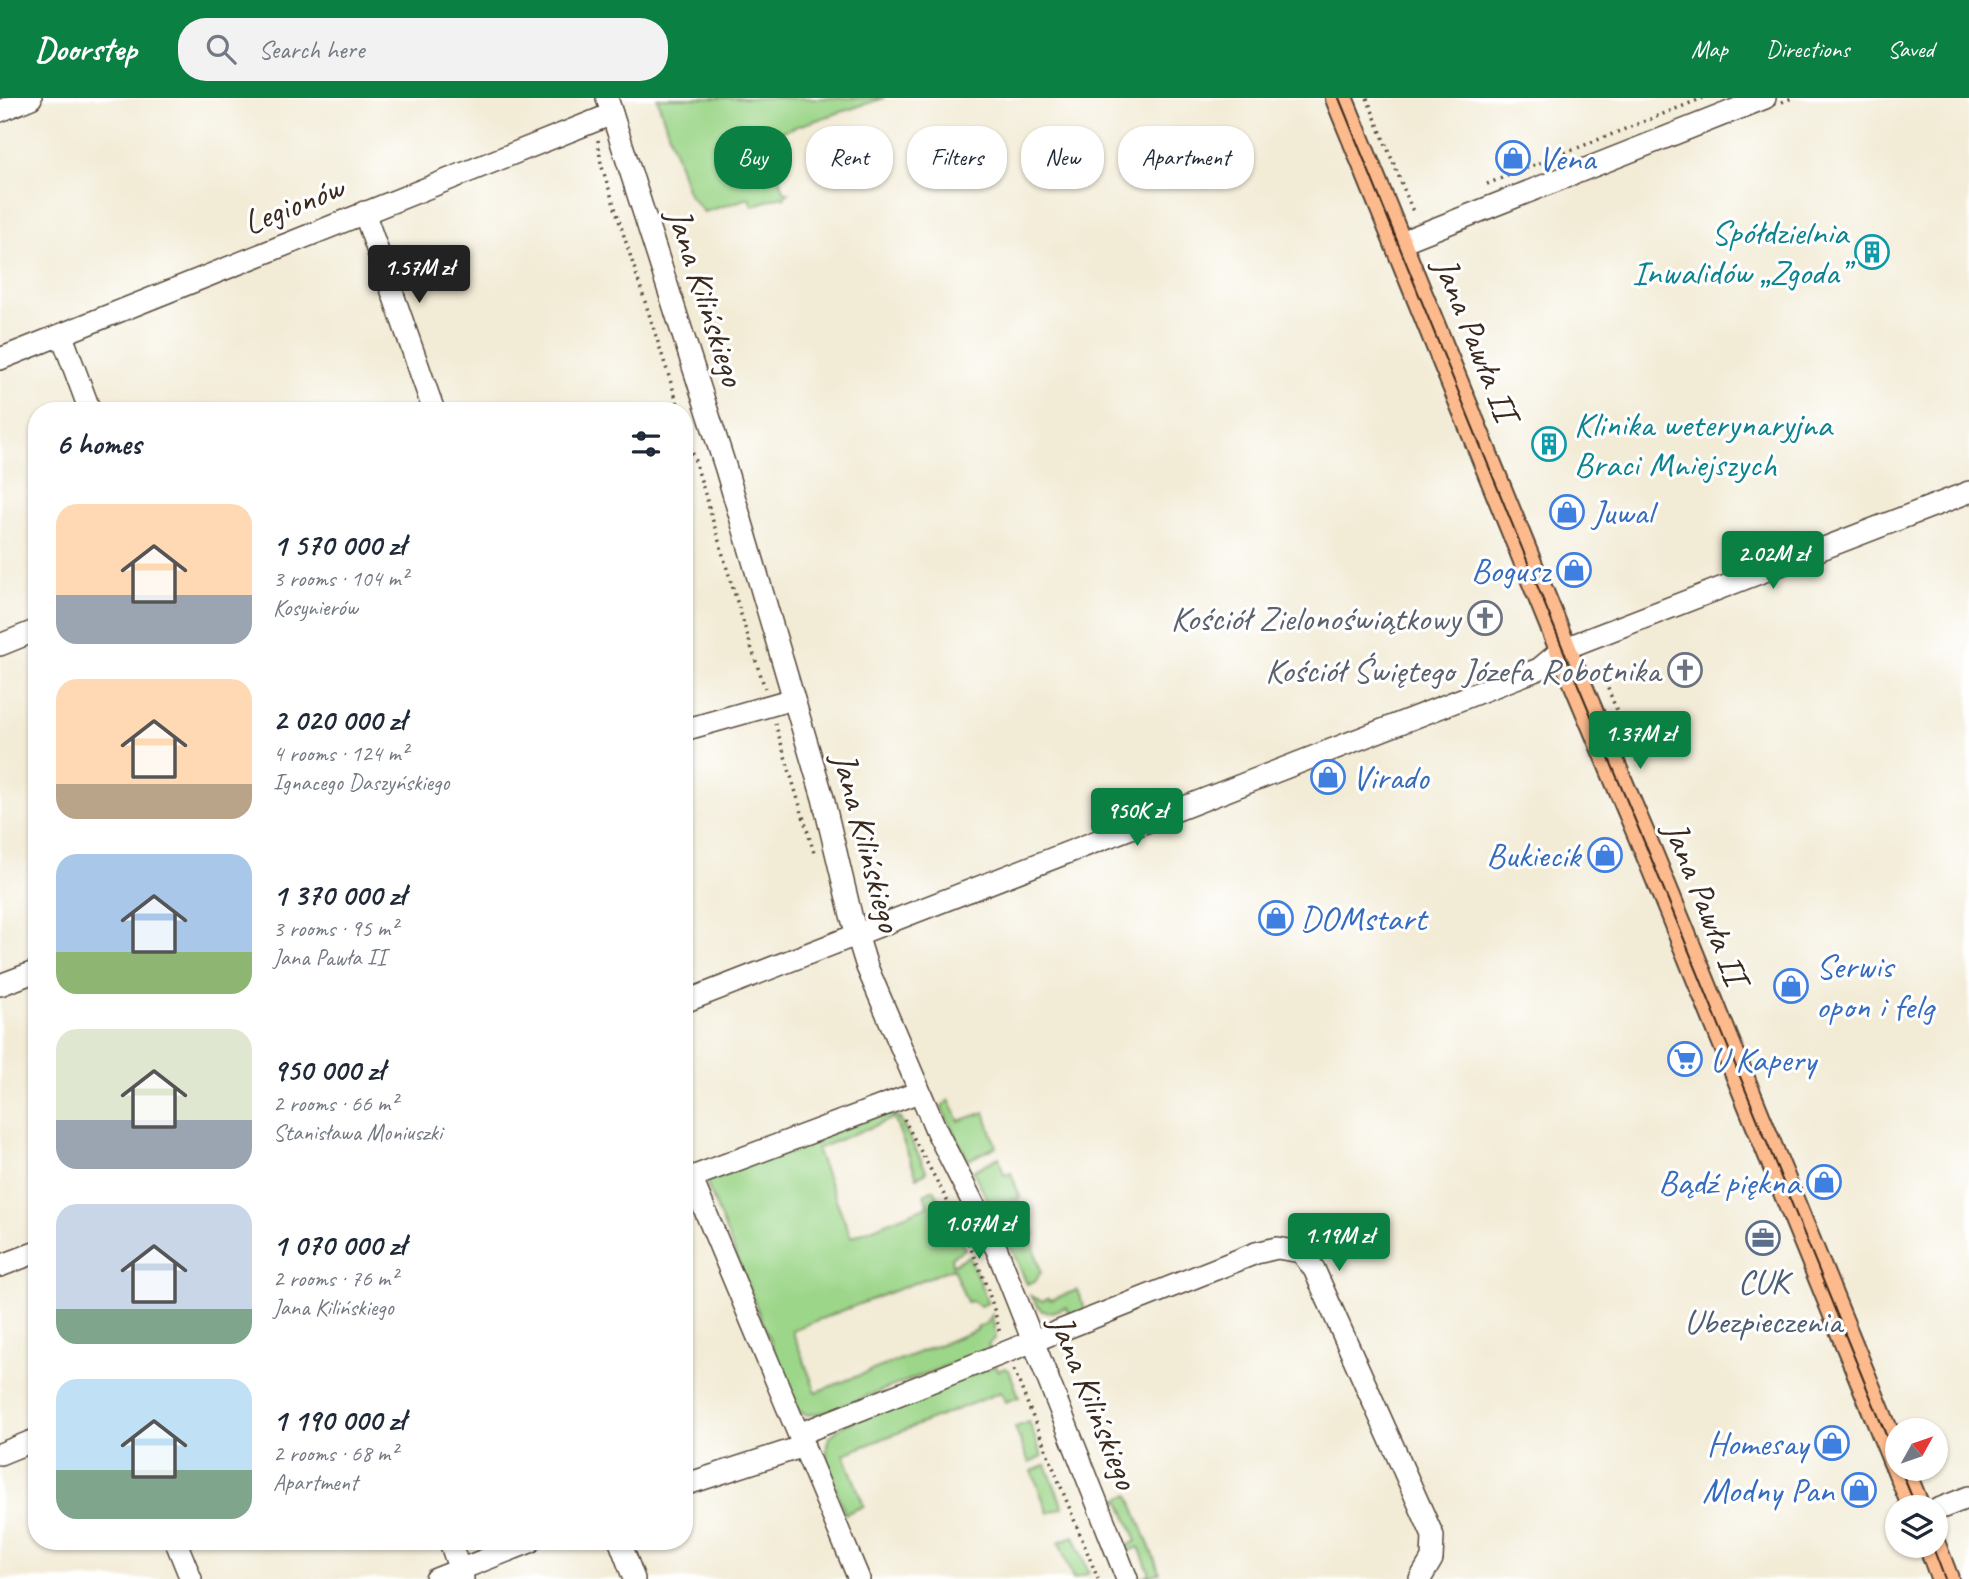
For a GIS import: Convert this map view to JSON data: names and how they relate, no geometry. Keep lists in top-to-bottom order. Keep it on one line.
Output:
{"streets":{"main road":["Jana Pawła II"],"street":["Legionów","Jana Kilińskiego"]},"crossings":[["Legionów","Jana Kilińskiego"]],"places":{"shop":["Vena","Juwal","Bogusz","Virado","Bukiecik","DOMstart","Serwis opon i felg","Bądź piękna","Homesay","Modny Pan"],"building":["Spółdzielnia Inwalidów „Zgoda”","Klinika weterynaryjna Braci Mniejszych"],"church":["Kościół Zielonoświątkowy","Kościół Świętego Józefa Robotnika"],"supermarket":["U Kapery"],"office":["CUK Ubezpieczenia"]},"north":"top right","page":{"header":"Doorstep","search":"Search here","nav":["Map","Directions","Saved"],"chip":["Buy","Rent","Filters","New","Apartment"],"price":["1.57M zł","2.02M zł","1.37M zł","950K zł","1.07M zł","1.19M zł"],"heading":"6 homes","list":[{"name":"1 570 000 zł","note":"3 rooms · 104 m² · Kosynierów"},{"name":"2 020 000 zł","note":"4 rooms · 124 m² · Ignacego Daszyńskiego"},{"name":"1 370 000 zł","note":"3 rooms · 95 m² · Jana Pawła II"},{"name":"950 000 zł","note":"2 rooms · 66 m² · Stanisława Moniuszki"},{"name":"1 070 000 zł","note":"2 rooms · 76 m² · Jana Kilińskiego"},{"name":"1 190 000 zł","note":"2 rooms · 68 m² · Apartment"}]}}
